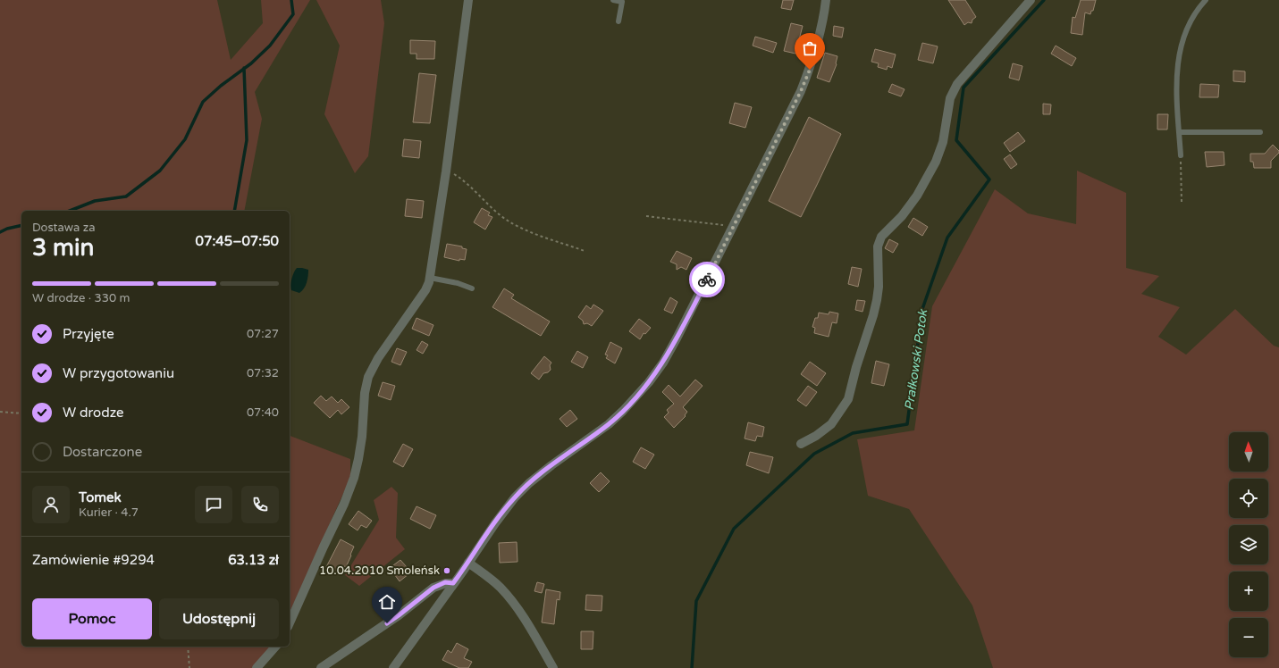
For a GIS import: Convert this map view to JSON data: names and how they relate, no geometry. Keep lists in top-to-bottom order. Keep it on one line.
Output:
{"water":["Prałkowski Potok"],"places":["10.04.2010 Smoleńsk"],"north":"top","page":{"heading":["3 min","Dostawa za","07:45–07:50"],"panel":["Tomek","Kurier · 4.7","Zamówienie #9294","63.13 zł"],"bar":"W drodze · 330 m","list":[["Przyjęte","07:27"],["W przygotowaniu","07:32"],["W drodze","07:40"],"Dostarczone"],"map_buttons":["+","−"],"buttons":["Pomoc","Udostępnij"]}}
